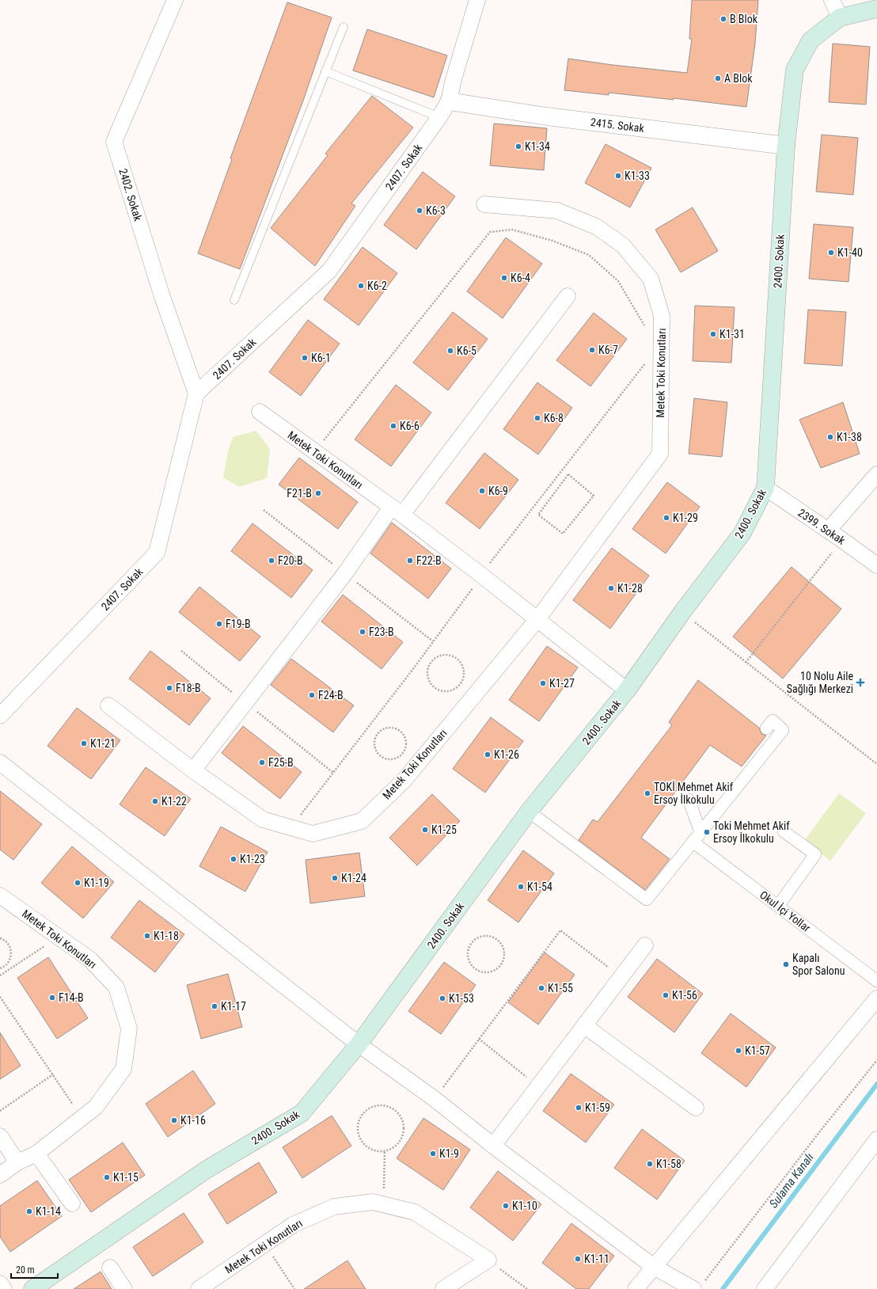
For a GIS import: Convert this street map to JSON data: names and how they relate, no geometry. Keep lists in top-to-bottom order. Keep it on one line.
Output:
{"streets":{"main road":["2400. Sokak"],"street":["2415. Sokak","2407. Sokak","2402. Sokak","Metek Toki Konutları","2399. Sokak","Okul İçi Yollar"]},"crossings":[["2415. Sokak","2407. Sokak"],["2415. Sokak","2400. Sokak"],["2407. Sokak","2402. Sokak"],["2400. Sokak","Metek Toki Konutları"],["2400. Sokak","2399. Sokak"]],"water":["Sulama Kanalı"],"places":{"other":["B Blok","A Blok","K1-34","K1-33","K6-3","K1-40","K6-4","K6-2","K1-31","K6-7","K6-5","K6-1","K6-8","K6-6","K1-38","K6-9","F21-B","K1-29","F20-B","F22-B","K1-28","F19-B","F23-B","K1-27","F18-B","F24-B","K1-21","K1-26","F25-B","TOKİ Mehmet Akif Ersoy İlkokulu","K1-22","K1-25","Toki Mehmet Akif Ersoy İlkokulu","K1-23","K1-24","K1-19","K1-54","K1-18","Kapalı Spor Salonu","K1-55","K1-56","F14-B","K1-53","K1-17","K1-57","K1-59","K1-16","K1-9","K1-58","K1-15","K1-10","K1-14","K1-11"],"health":["10 Nolu Aile Sağlığı Merkezi"]},"scale_bar":"20 m"}
